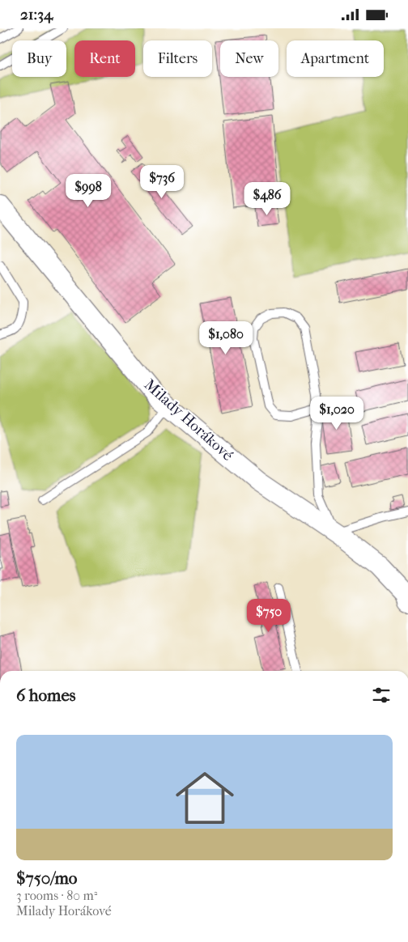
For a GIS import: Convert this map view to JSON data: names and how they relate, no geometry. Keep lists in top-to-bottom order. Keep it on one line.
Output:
{"streets":{"street":["Milady Horákové"]},"page":{"status":"21:34","chip":["Buy","Rent","Filters","New","Apartment"],"price":["$736","$998","$486","$1,080","$1,020","$750"],"heading":"6 homes","list":[{"name":"$750/mo","note":"3 rooms · 80 m² · Milady Horákové"}]}}
